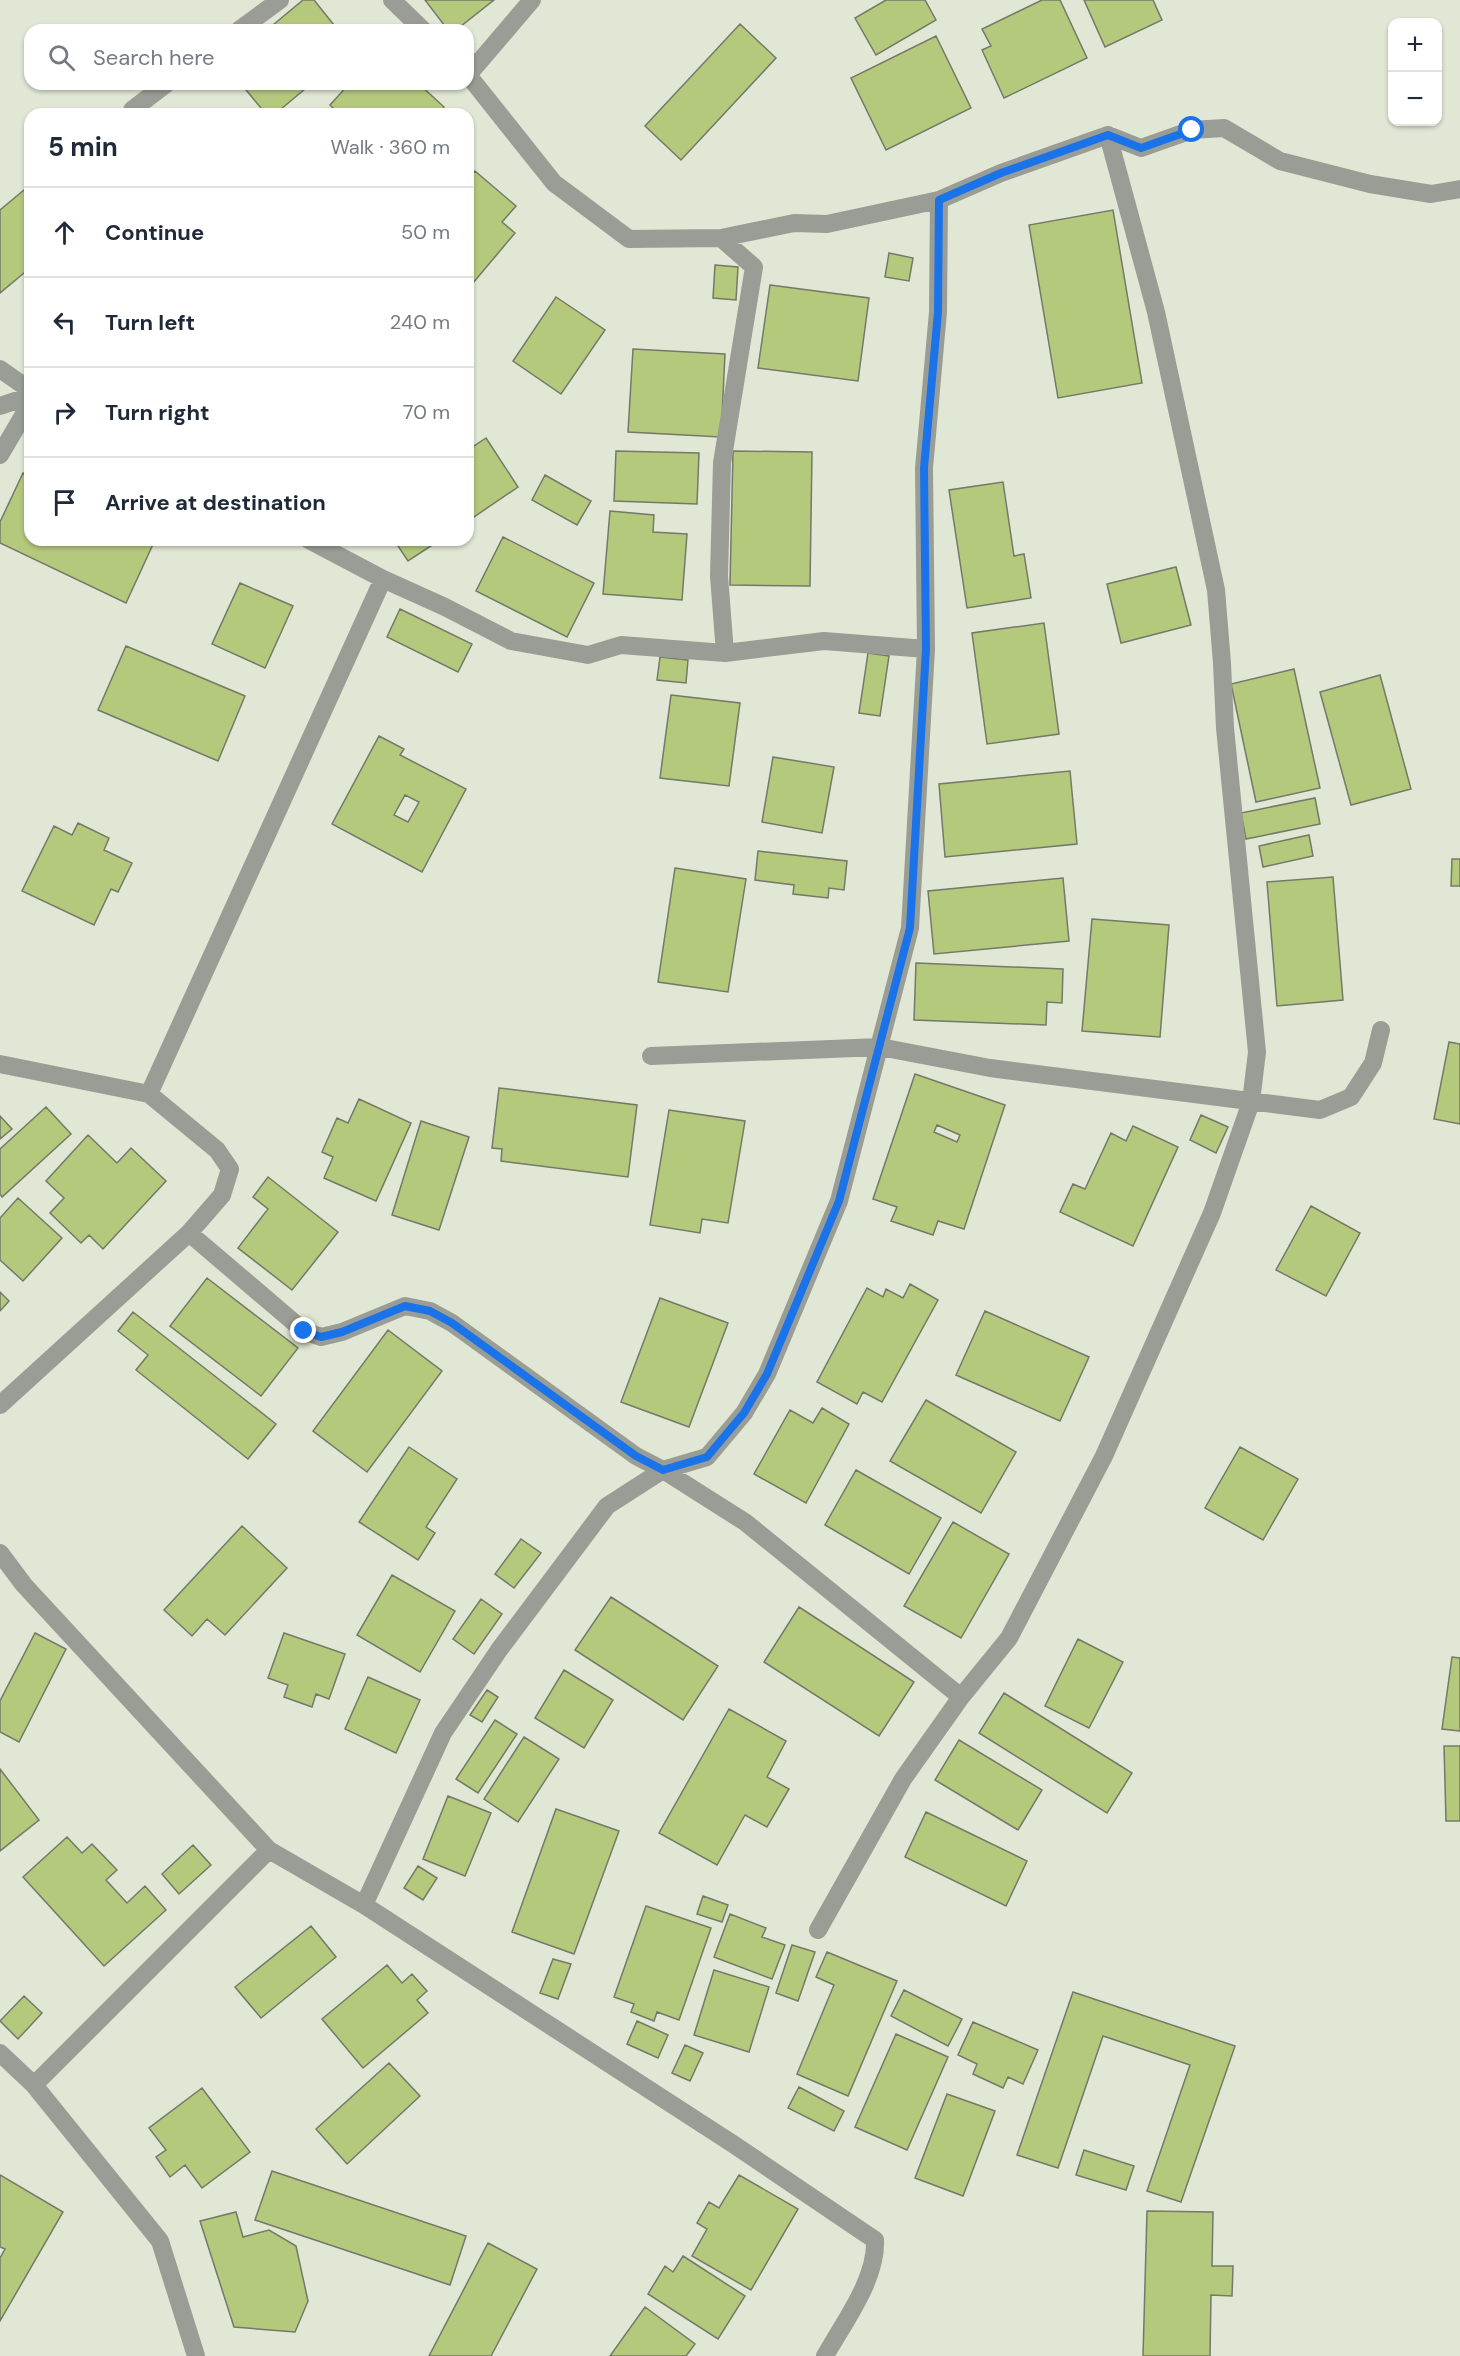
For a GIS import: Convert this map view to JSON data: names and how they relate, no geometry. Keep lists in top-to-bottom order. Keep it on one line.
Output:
{"page":{"map_buttons":["+","−"],"search":"Search here","heading":["5 min","Walk · 360 m"],"list":[["Continue","50 m"],["Turn left","240 m"],["Turn right","70 m"],"Arrive at destination"]}}
